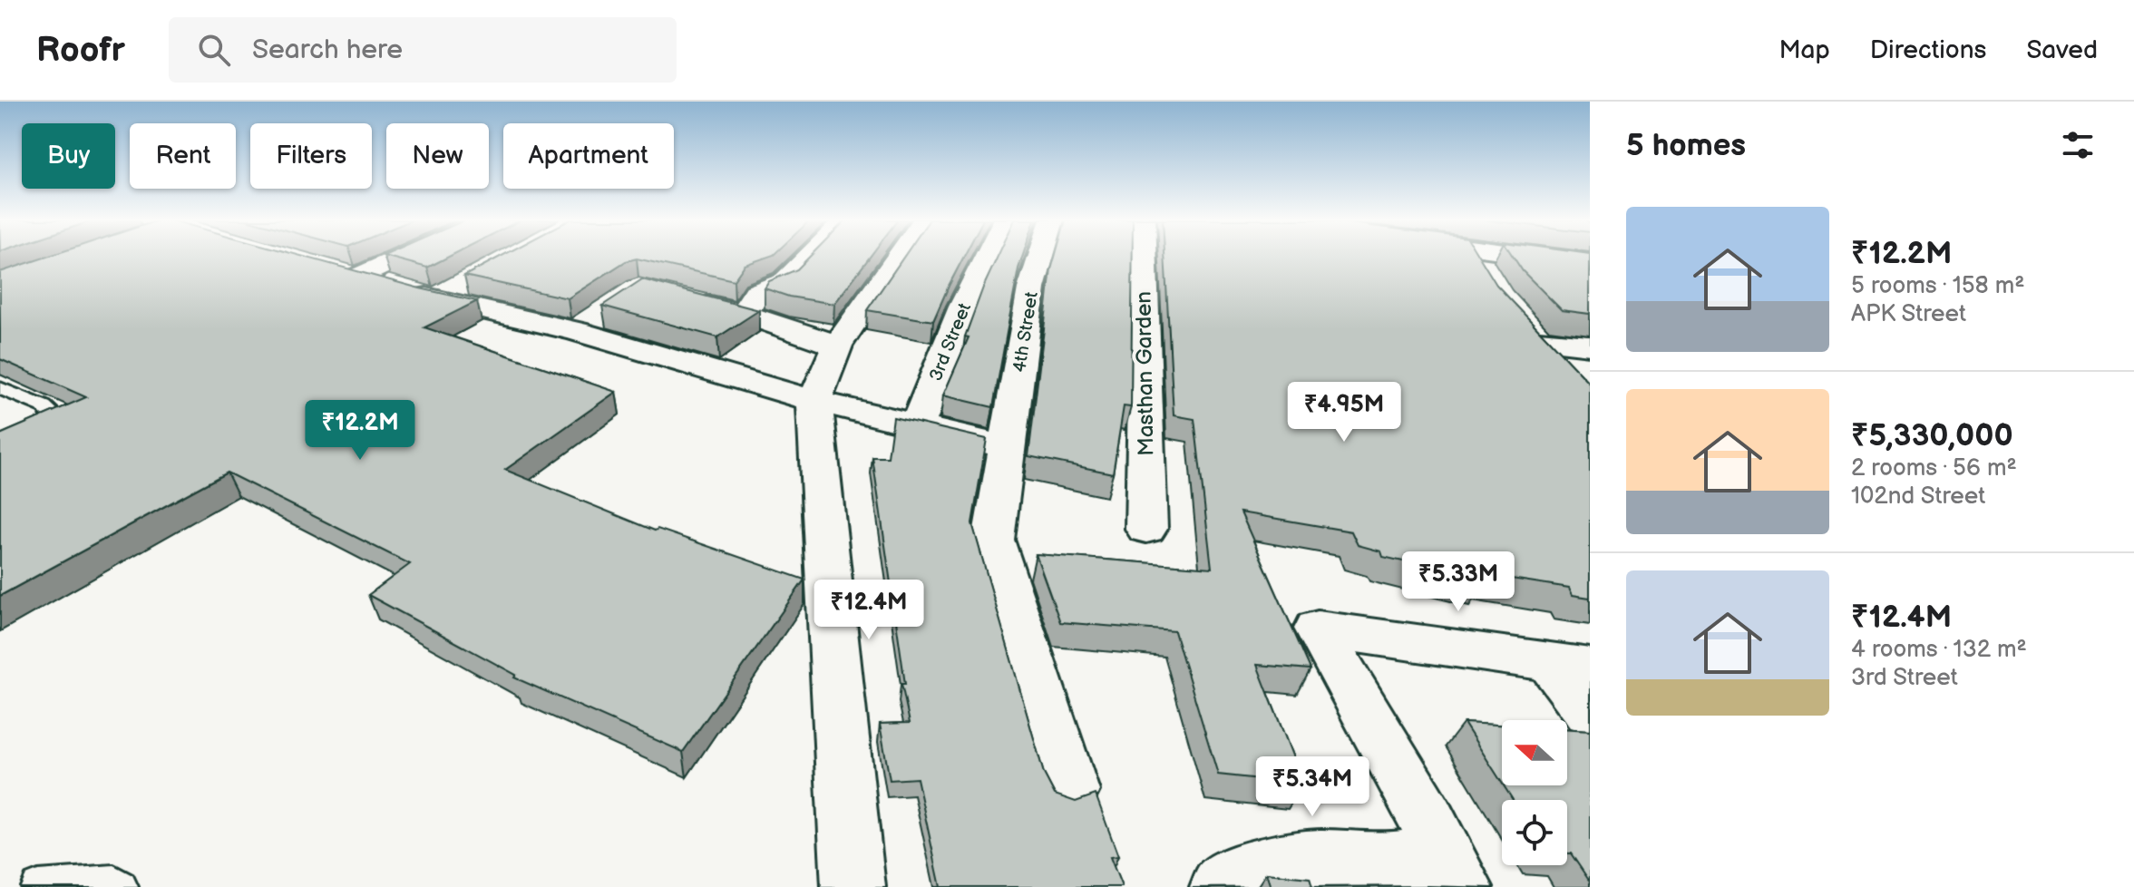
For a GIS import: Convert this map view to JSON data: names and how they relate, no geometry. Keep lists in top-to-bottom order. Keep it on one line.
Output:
{"streets":{"street":["4th Street","3rd Street","Masthan Garden"]},"north":"left","page":{"header":"Roofr","search":"Search here","nav":["Map","Directions","Saved"],"heading":"5 homes","chip":["Buy","Rent","Filters","New","Apartment"],"list":[{"name":"₹12.2M","note":"5 rooms · 158 m² · APK Street"},{"name":"₹5,330,000","note":"2 rooms · 56 m² · 102nd Street"},{"name":"₹12.4M","note":"4 rooms · 132 m² · 3rd Street"}],"price":["₹4.95M","₹12.2M","₹5.33M","₹12.4M","₹5.34M"]}}
